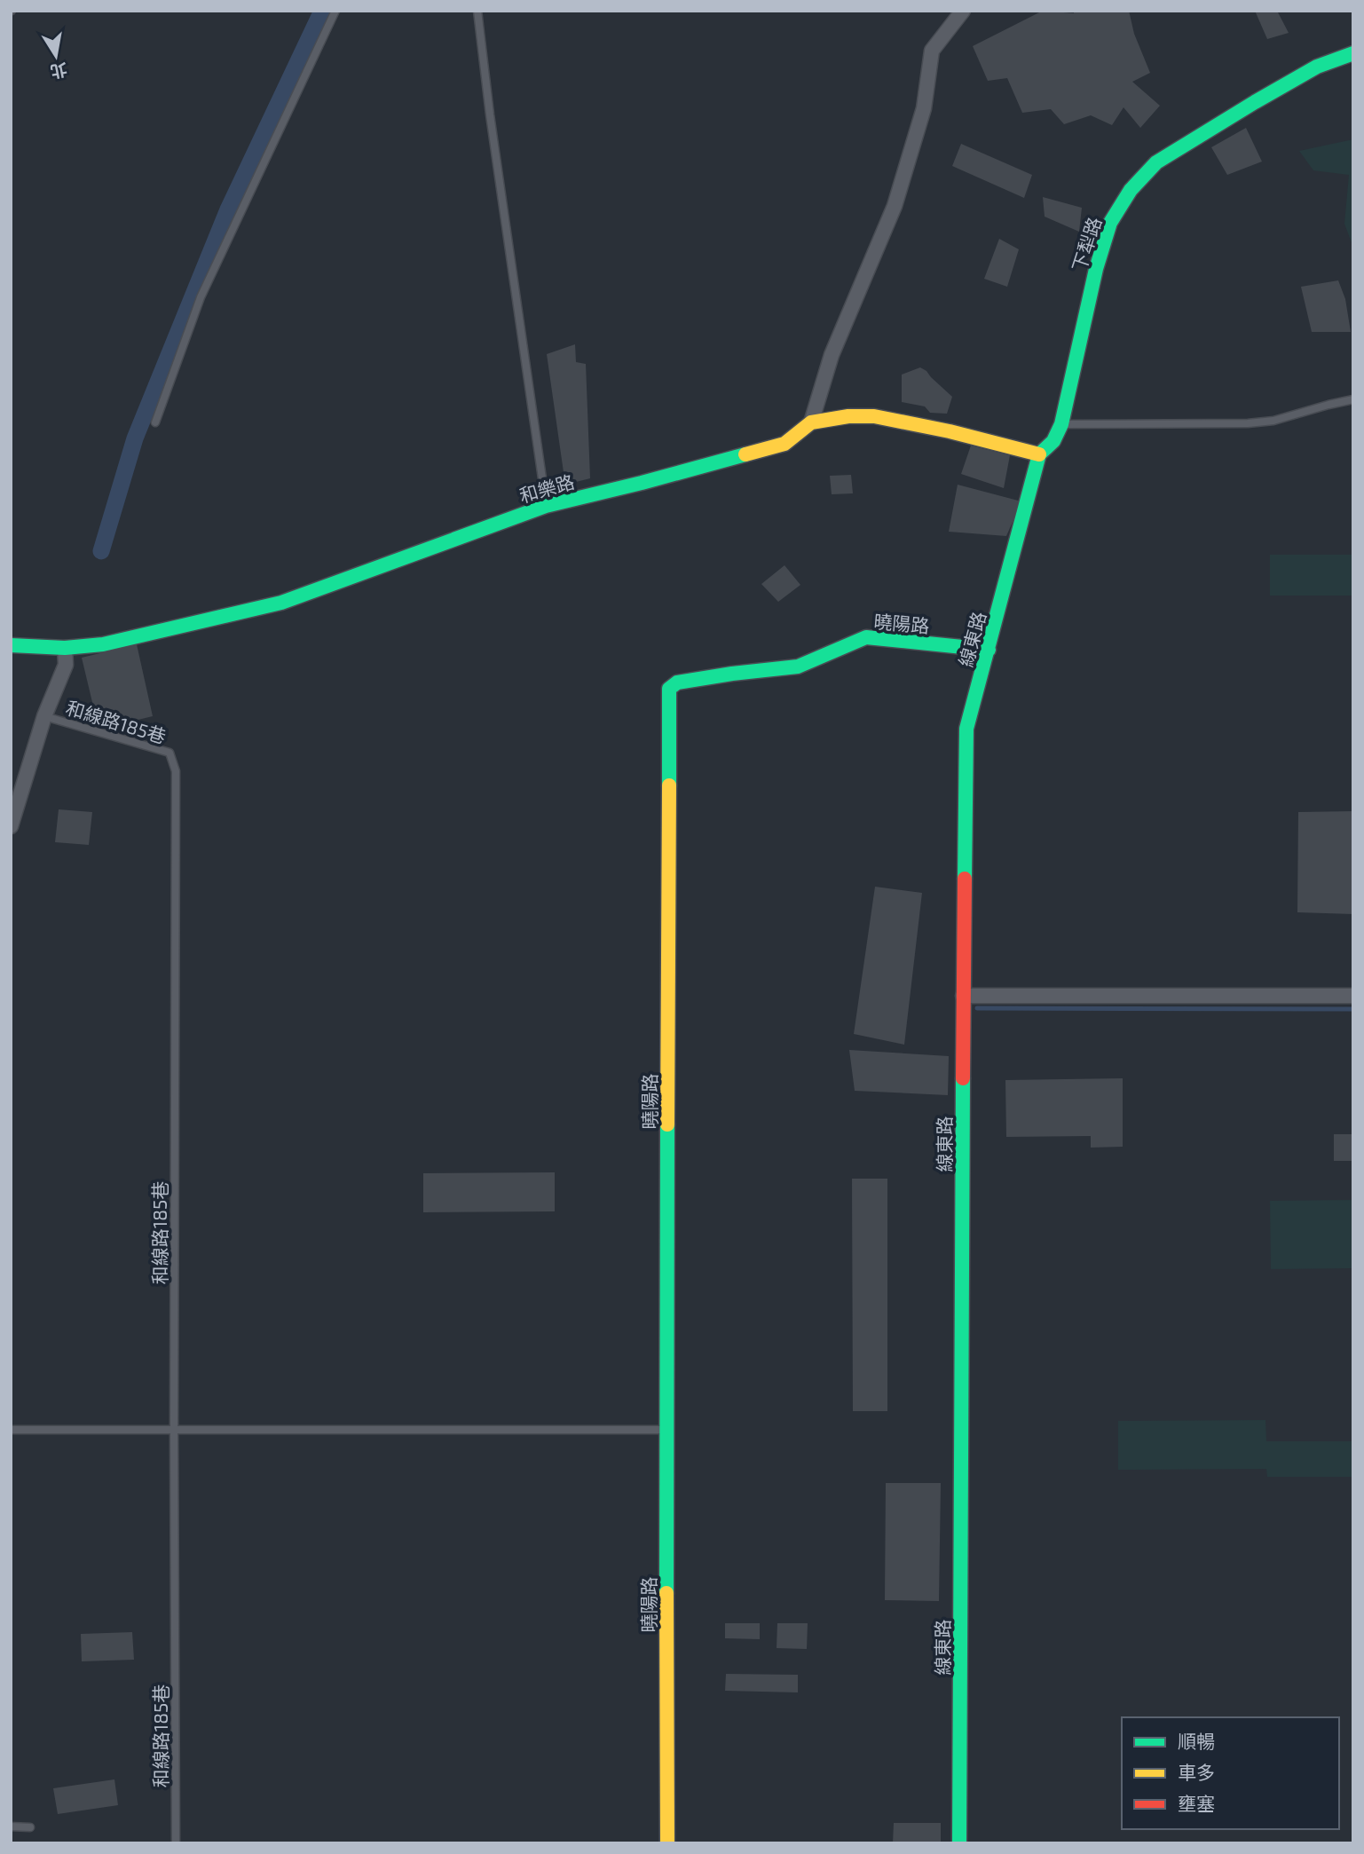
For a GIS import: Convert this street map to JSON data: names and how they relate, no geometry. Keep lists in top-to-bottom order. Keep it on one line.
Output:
{"streets":{"street":["下犁路","和樂路","曉陽路","線東路"],"lane":["和線路185巷"]},"crossings":[["下犁路","和樂路"],["下犁路","線東路"],["和樂路","線東路"],["曉陽路","線東路"]],"legend":["順暢","車多","壅塞"],"north":"bottom"}
